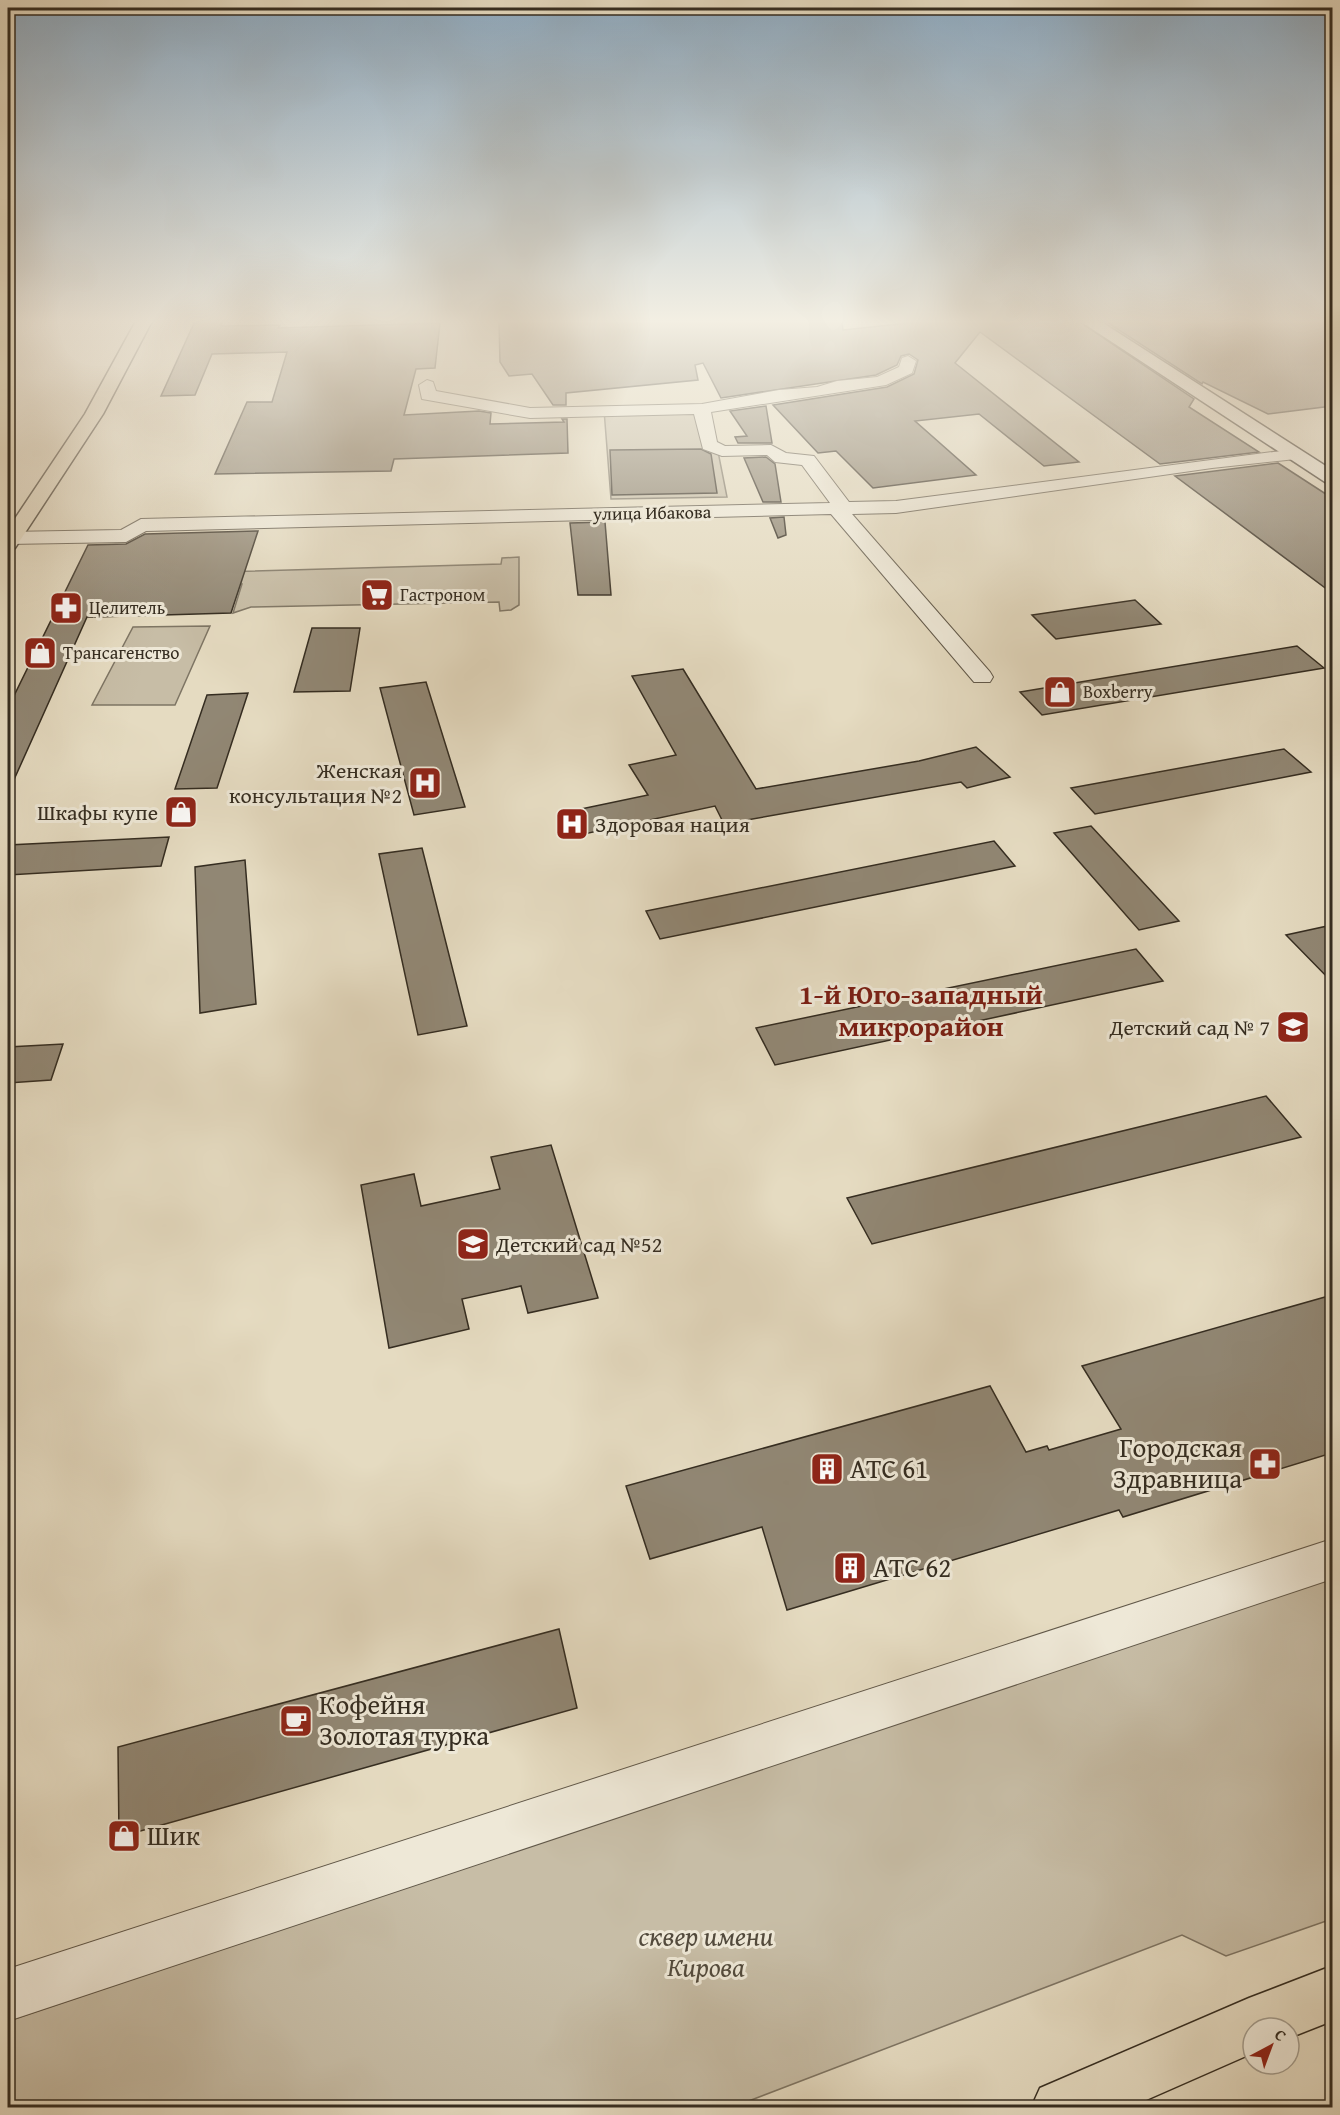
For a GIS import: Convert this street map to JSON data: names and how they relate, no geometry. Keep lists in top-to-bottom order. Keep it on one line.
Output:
{"streets":{"street":["улица Ибакова"]},"districts":["1-й Юго-западный микрорайон"],"parks":["сквер имени Кирова"],"places":{"supermarket":["Гастроном"],"pharmacy":["Целитель","Городская Здравница"],"shop":["Трансагенство","Boxberry","Шкафы купе","Шик"],"hospital":["Женская консультация №2","Здоровая нация"],"school or university":["Детский сад № 7","Детский сад №52"],"building":["АТС 61","АТС 62"],"cafe":["Кофейня Золотая турка"]},"north":"top right"}
